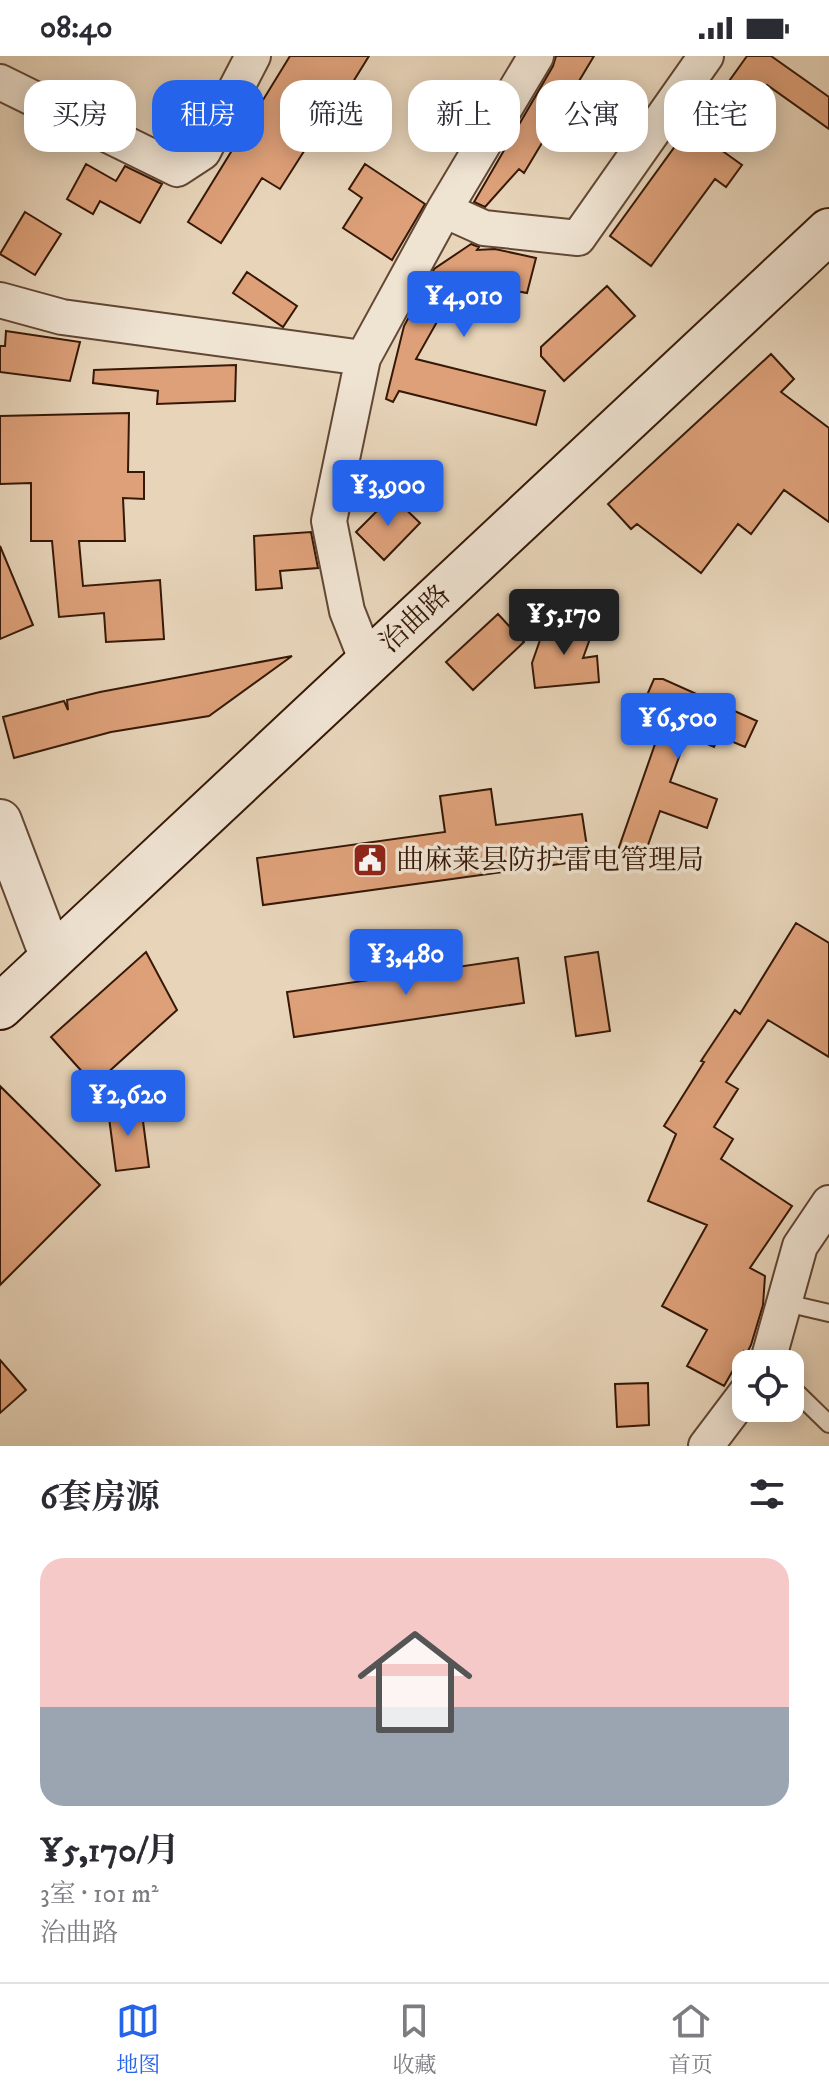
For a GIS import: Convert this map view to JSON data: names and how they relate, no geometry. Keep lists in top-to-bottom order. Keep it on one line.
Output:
{"streets":{"main road":["治曲路"]},"places":{"public building":["曲麻莱县防护雷电管理局"]},"page":{"status":"08:40","chip":["买房","租房","筛选","新上","公寓","住宅"],"price":["¥4,010","¥3,900","¥5,170","¥6,500","¥3,480","¥2,620"],"heading":"6套房源","list":[{"name":"¥5,170/月","note":"3室 · 101 m² · 治曲路"}],"tabs":["地图","收藏","首页"]}}
